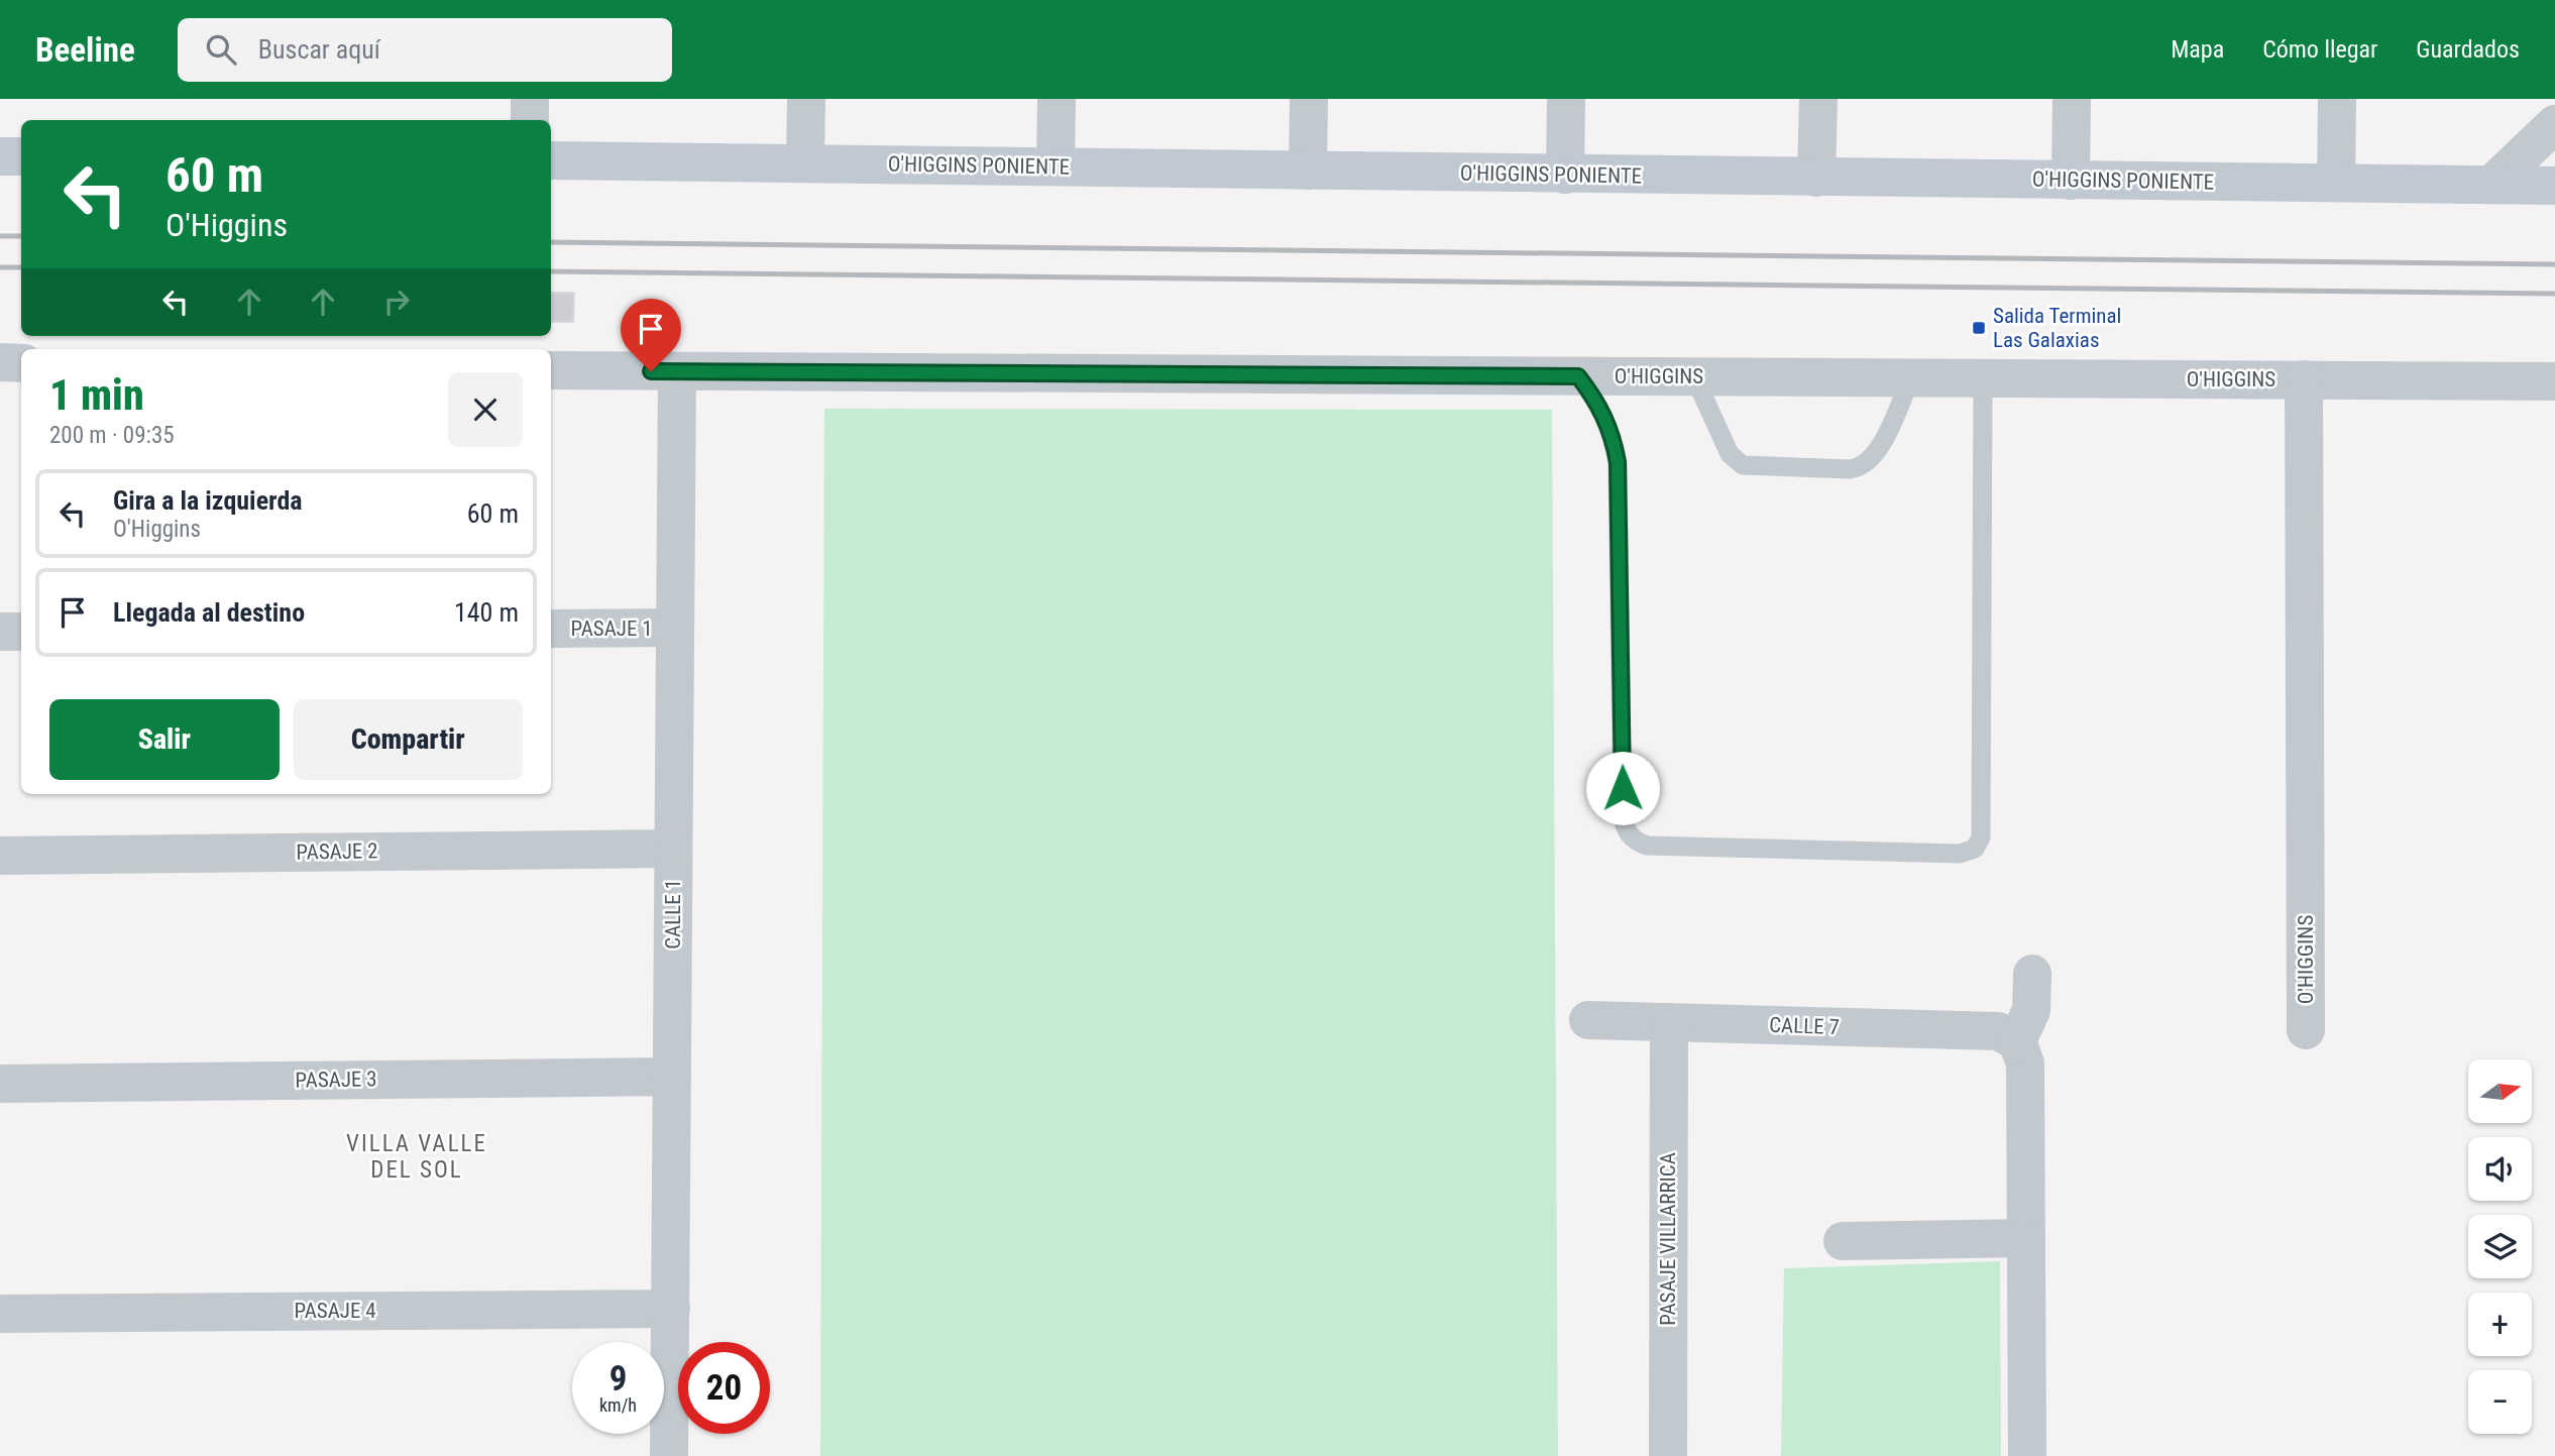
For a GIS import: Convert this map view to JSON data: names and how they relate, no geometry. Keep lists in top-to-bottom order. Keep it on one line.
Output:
{"streets":{"street":["O'HIGGINS PONIENTE","O'HIGGINS","PASAJE 1","PASAJE 2","CALLE 1","CALLE 7","PASAJE 3","PASAJE VILLARRICA","PASAJE 4"]},"crossings":[["O'HIGGINS","CALLE 1"],["PASAJE 1","CALLE 1"],["PASAJE 2","CALLE 1"],["CALLE 1","PASAJE 3"],["CALLE 1","PASAJE 4"],["CALLE 7","PASAJE VILLARRICA"]],"districts":["VILLA VALLE DEL SOL"],"places":{"transit":["Salida Terminal Las Galaxias"]},"north":"right","page":{"header":"Beeline","search":"Buscar aquí","nav":["Mapa","Cómo llegar","Guardados"],"turn":["60 m","O'Higgins"],"heading":["1 min","200 m · 09:35"],"list":[{"name":"Gira a la izquierda","note":"O'Higgins","value":"60 m"},{"name":"Llegada al destino","value":"140 m"}],"buttons":["Salir","Compartir"],"map_buttons":["+","−"],"speed":"9 km/h","limit":"20"}}
